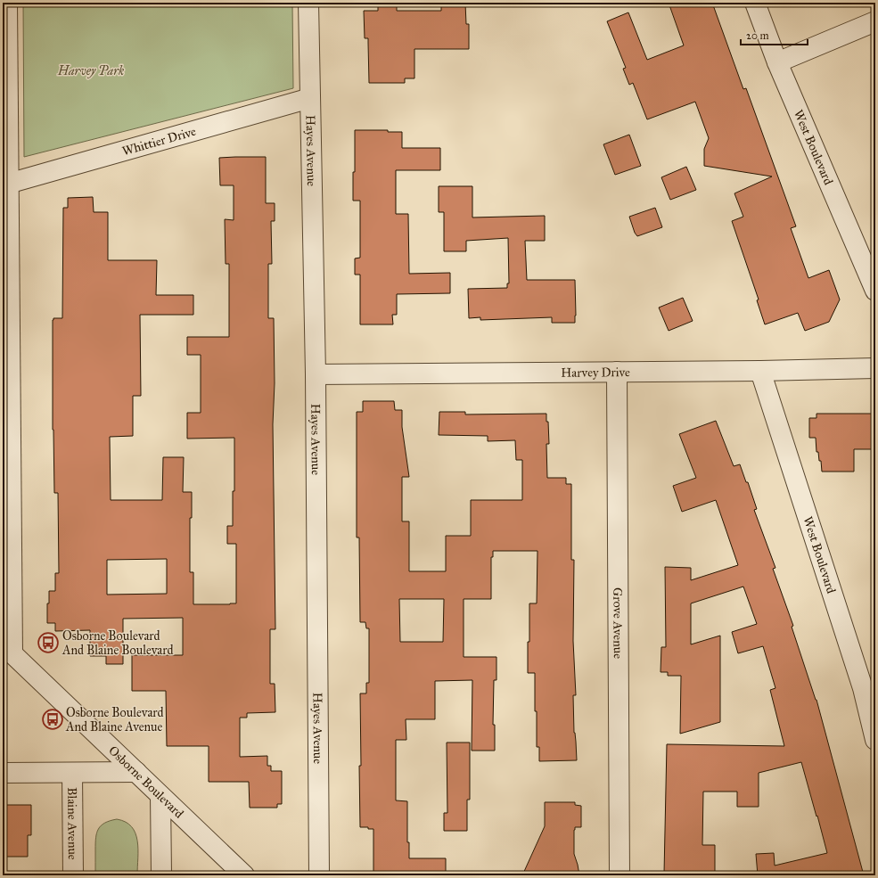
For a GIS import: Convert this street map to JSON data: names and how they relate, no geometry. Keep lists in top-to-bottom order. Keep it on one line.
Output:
{"streets":{"street":["Whittier Drive","West Boulevard","Hayes Avenue","Harvey Drive","Grove Avenue","Osborne Boulevard","Blaine Avenue"]},"crossings":[["Whittier Drive","Hayes Avenue"],["West Boulevard","Harvey Drive"],["Hayes Avenue","Harvey Drive"],["Harvey Drive","Grove Avenue"]],"parks":["Harvey Park"],"places":{"bus stop":["Osborne Boulevard And Blaine Boulevard","Osborne Boulevard And Blaine Avenue"]},"scale_bar":"20 m"}
